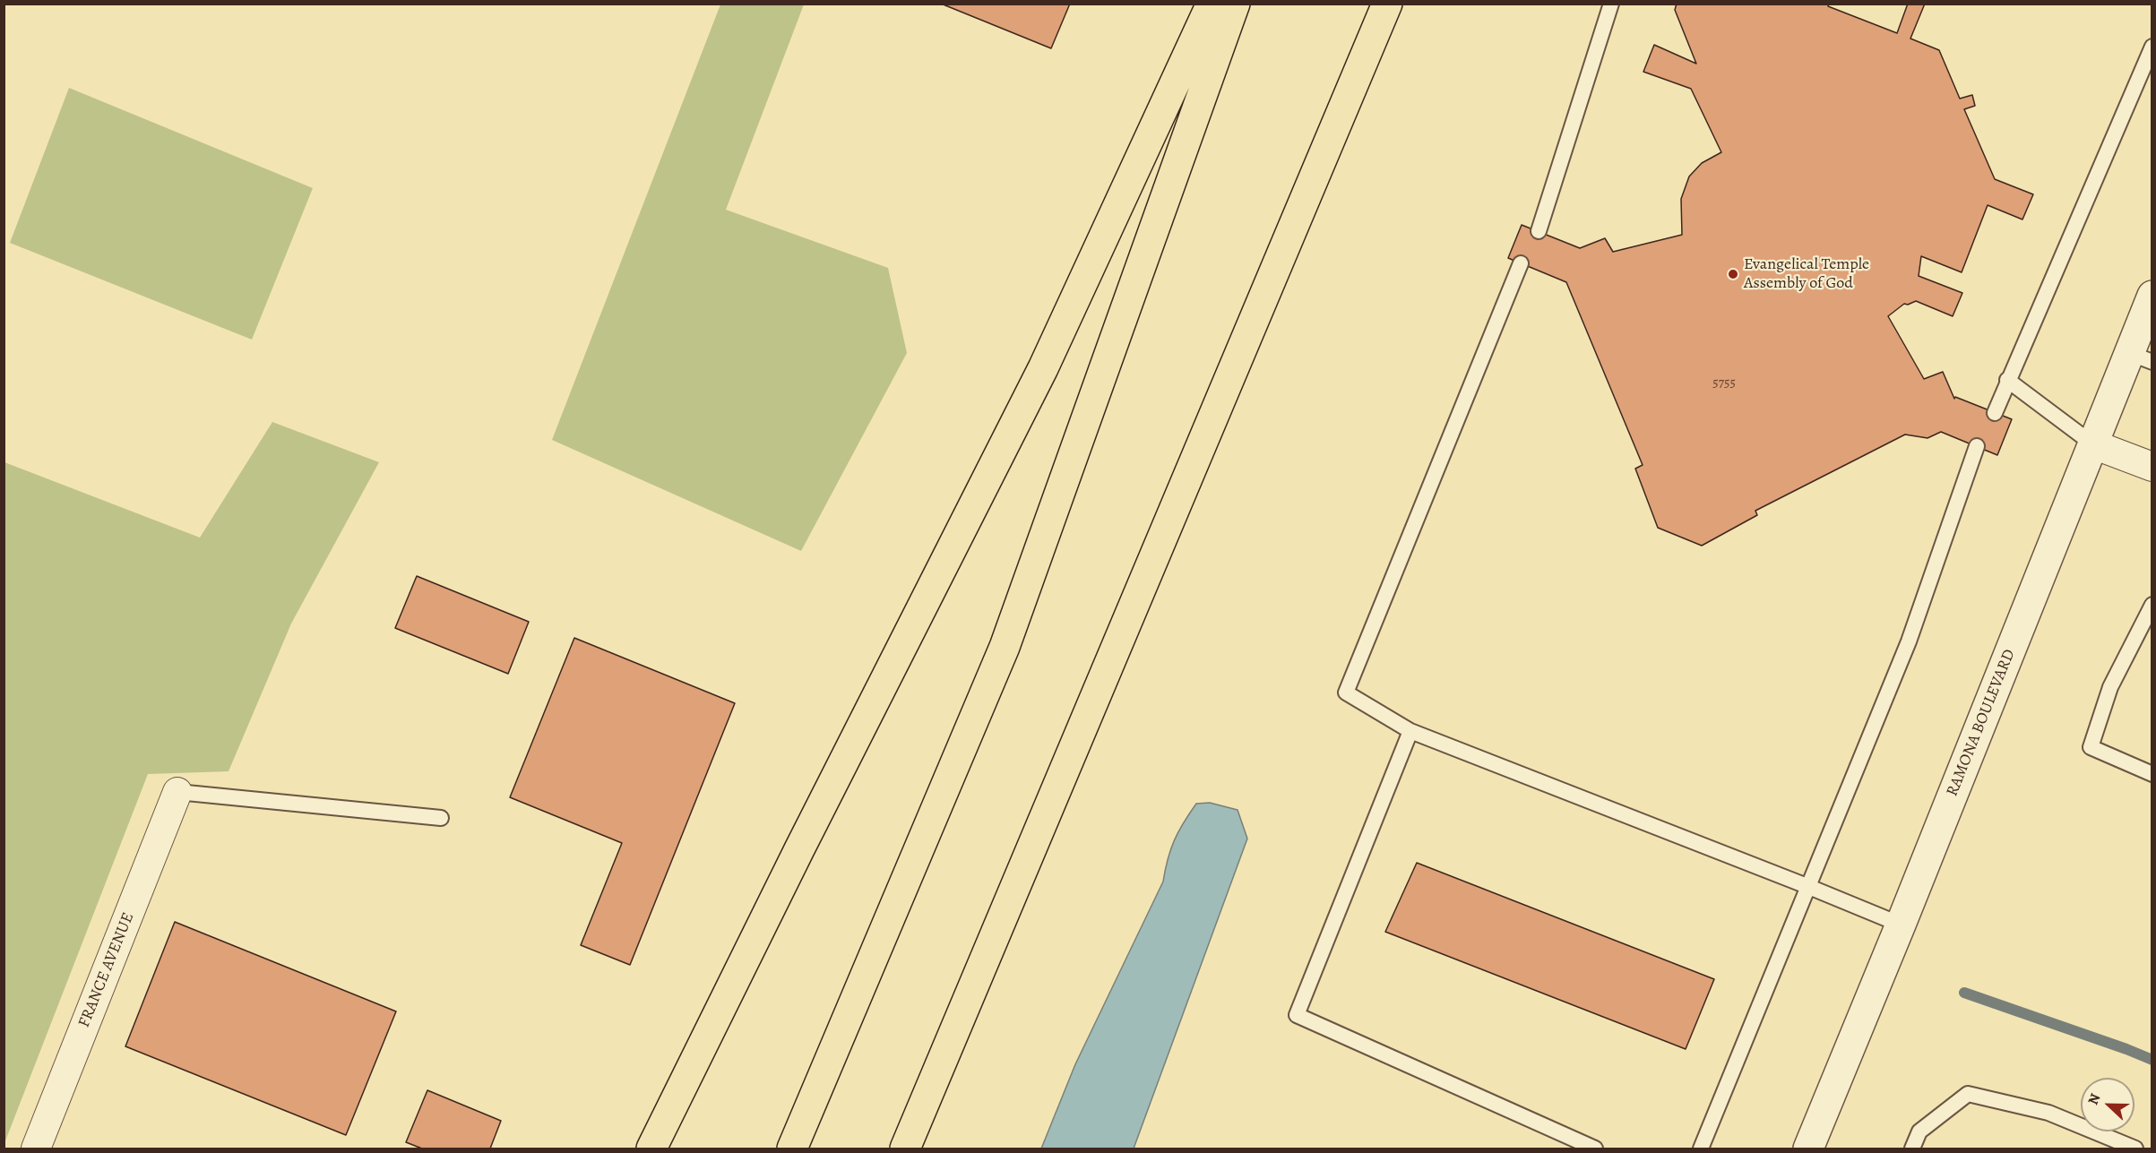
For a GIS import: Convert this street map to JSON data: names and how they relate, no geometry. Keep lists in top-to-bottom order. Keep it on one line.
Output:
{"streets":{"street":["RAMONA BOULEVARD","FRANCE AVENUE"]},"places":["Evangelical Temple Assembly of God"],"house_numbers":["5755"],"north":"left"}
